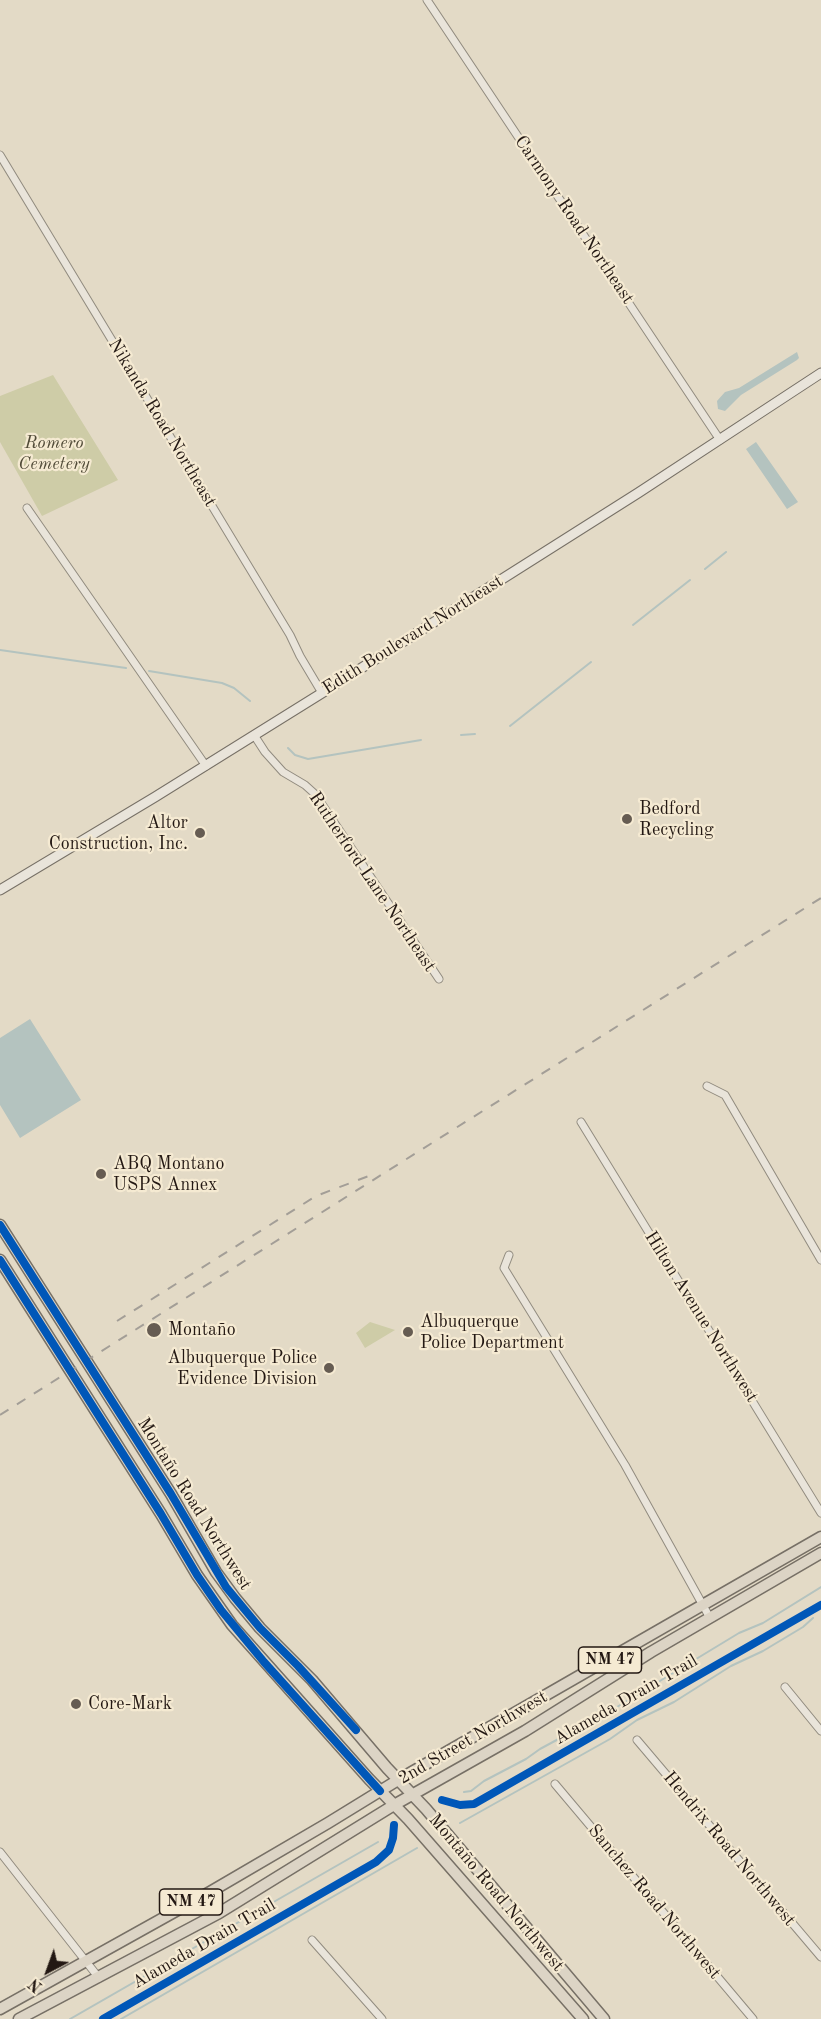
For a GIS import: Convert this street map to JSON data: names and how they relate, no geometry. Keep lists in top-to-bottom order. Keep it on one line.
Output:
{"streets":{"main road":["Montaño Road Northwest","NM 47","2nd Street Northwest"],"street":["Carmony Road Northeast","Nikanda Road Northeast","Edith Boulevard Northeast","Rutherford Lane Northeast","Hilton Avenue Northwest","Hendrix Road Northwest","Sanchez Road Northwest"],"cycle path":["Alameda Drain Trail"]},"crossings":[["Carmony Road Northeast","Edith Boulevard Northeast"],["Nikanda Road Northeast","Edith Boulevard Northeast"],["Edith Boulevard Northeast","Rutherford Lane Northeast"],["Montaño Road Northwest","2nd Street Northwest"]],"parks":["Romero Cemetery"],"places":["Bedford Recycling","Altor Construction, Inc.","ABQ Montano USPS Annex","Montaño","Albuquerque Police Department","Albuquerque Police Evidence Division","Core-Mark"],"north":"bottom left"}
